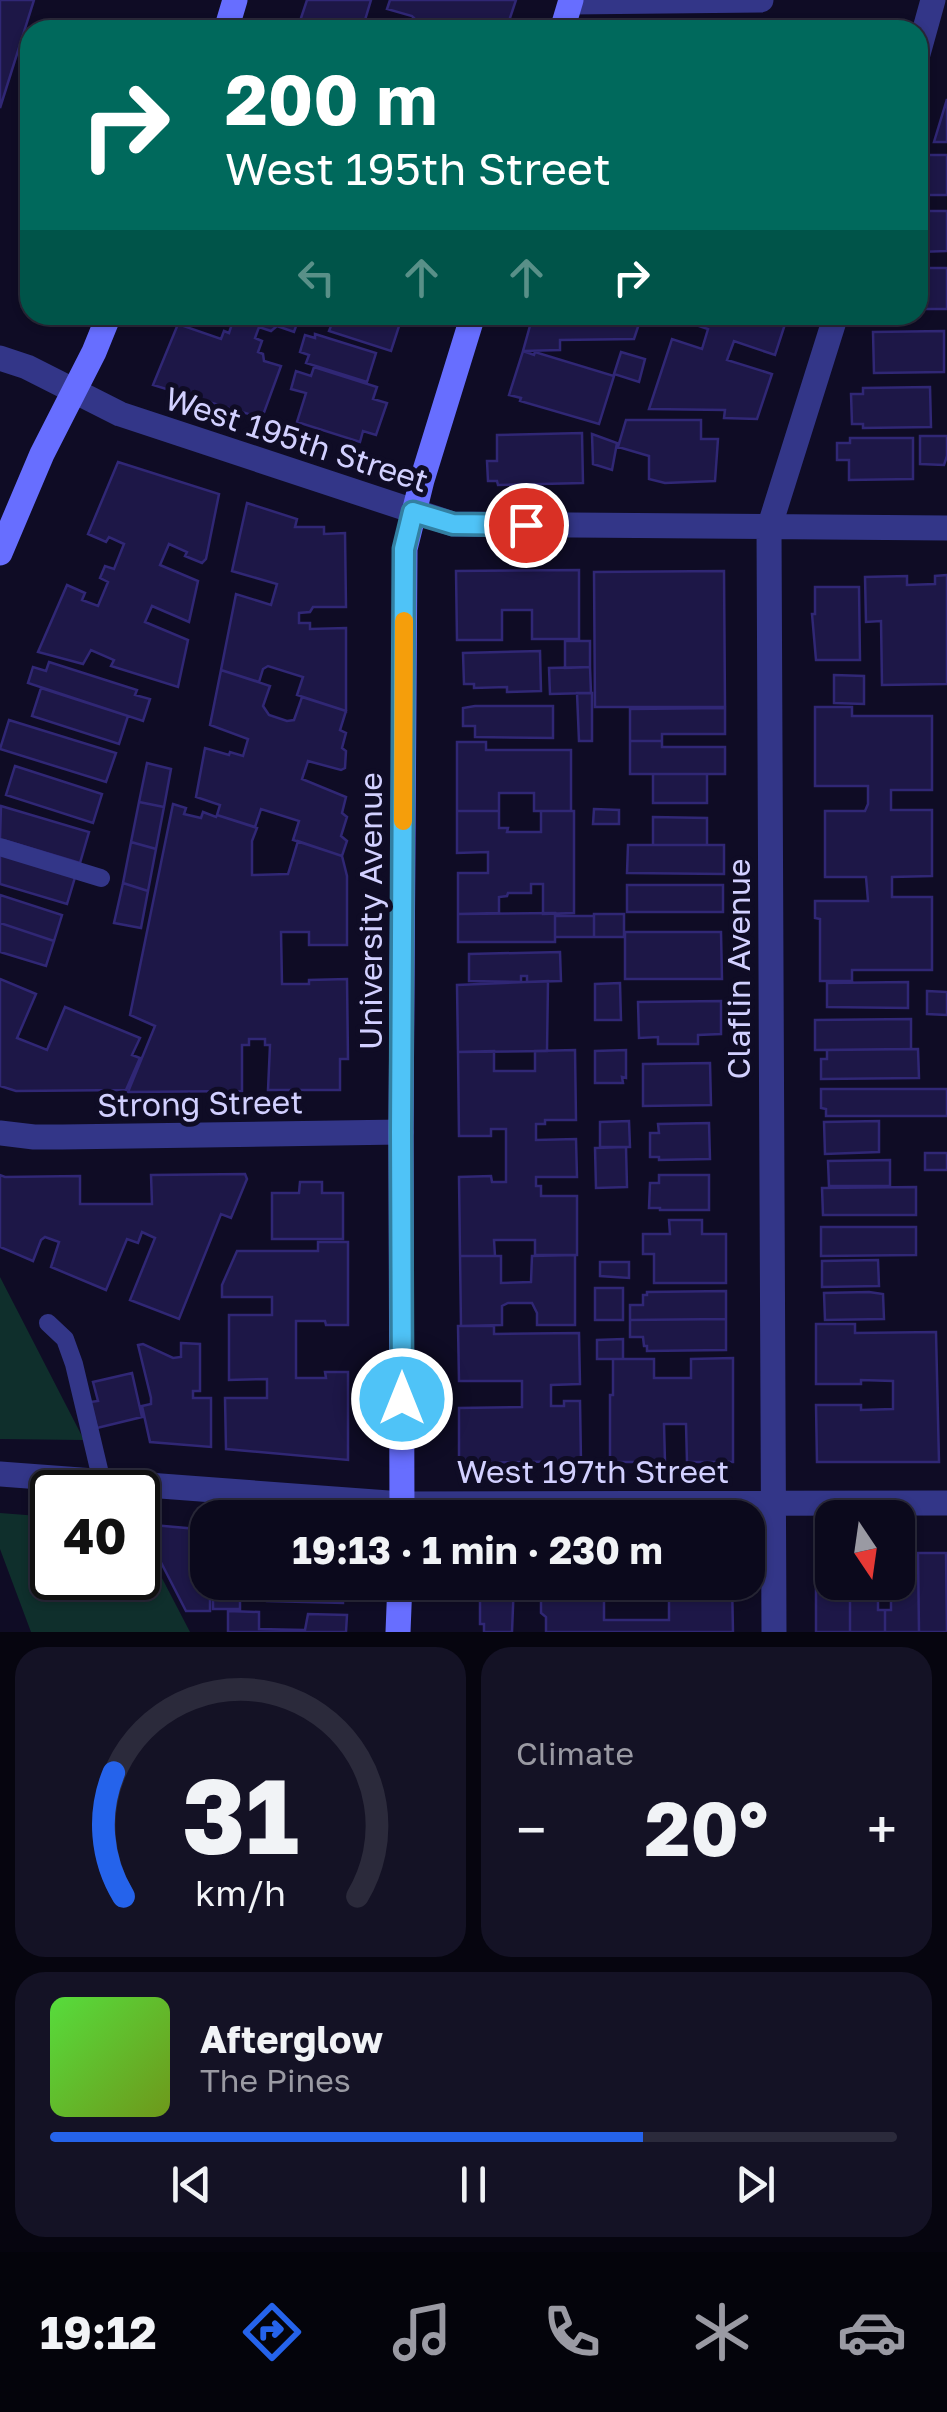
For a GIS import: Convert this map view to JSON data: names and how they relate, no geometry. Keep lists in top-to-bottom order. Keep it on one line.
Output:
{"streets":{"street":["West 195th Street","University Avenue","Claflin Avenue","Strong Street","West 197th Street"]},"crossings":[["West 195th Street","University Avenue"],["West 195th Street","Claflin Avenue"],["University Avenue","Strong Street"],["Claflin Avenue","West 197th Street"]],"north":"bottom","page":{"turn":["200 m","West 195th Street"],"limit":"40","trip":"19:13 · 1 min · 230 m","tile":"Climate","heat":["−","20°","+"],"song":["Afterglow","The Pines"],"tabs":"19:12","gauge":["31","km/h"]}}
